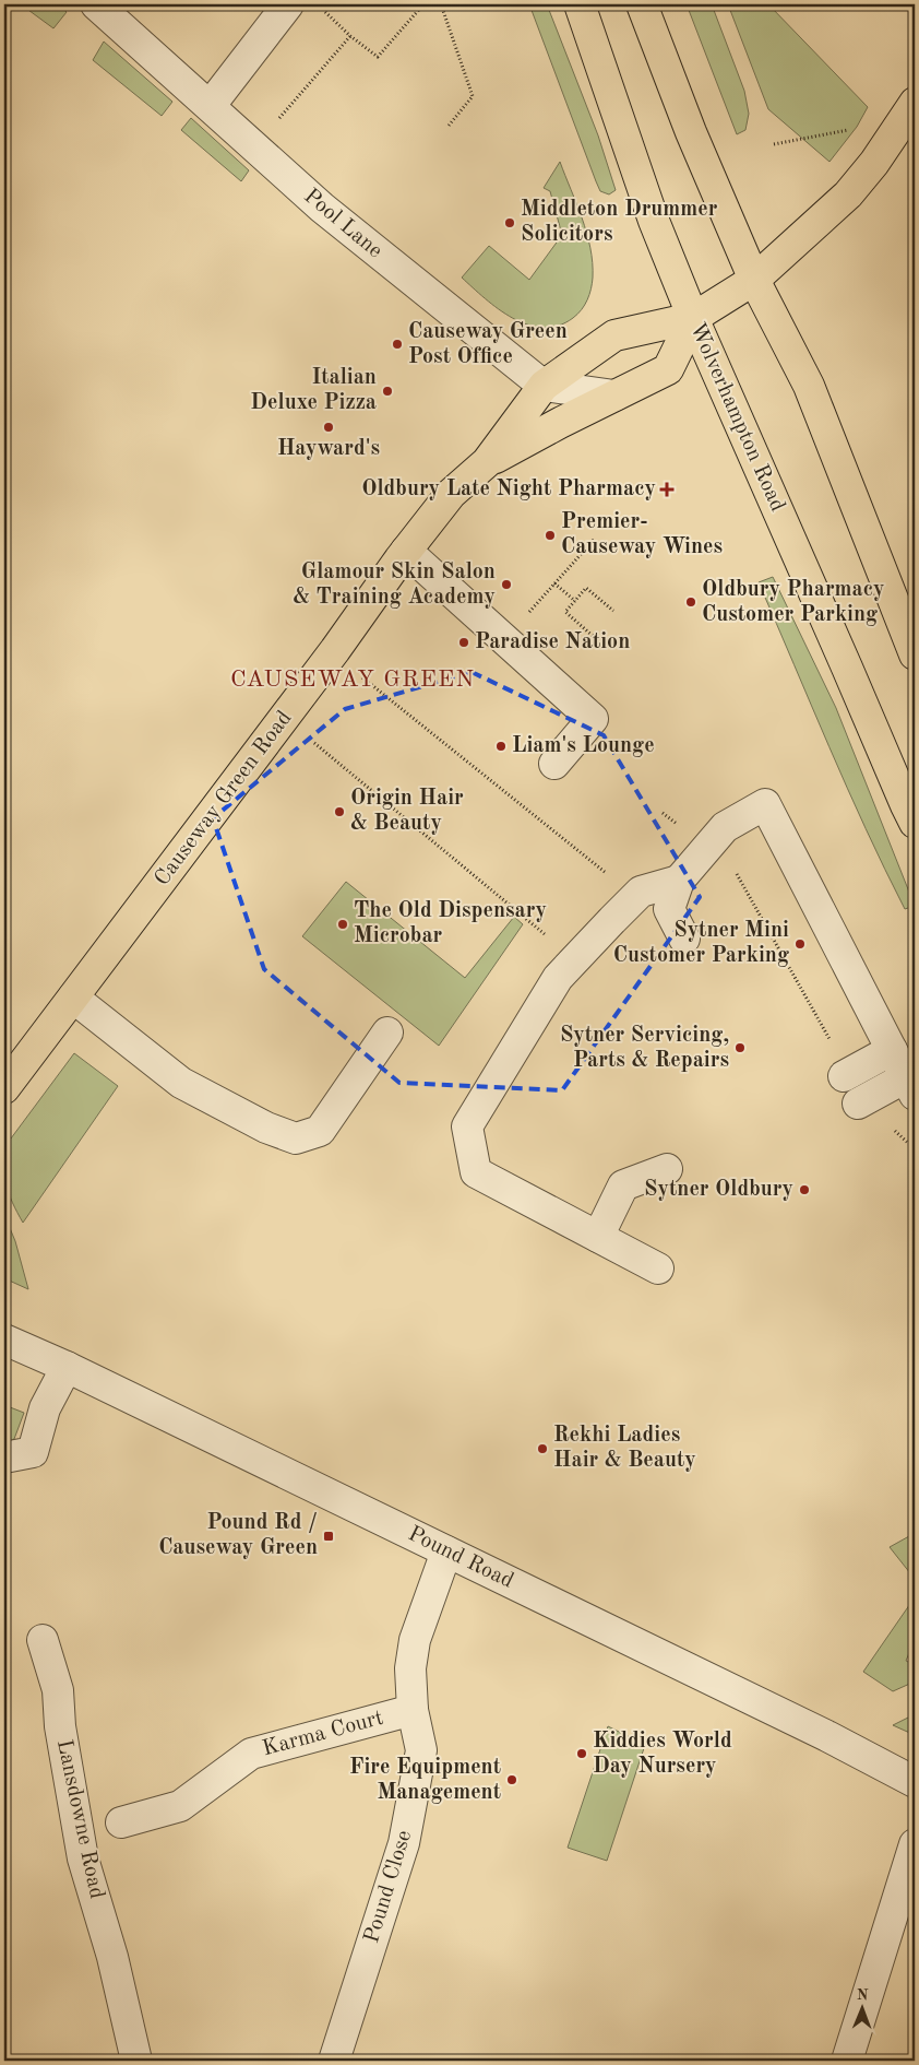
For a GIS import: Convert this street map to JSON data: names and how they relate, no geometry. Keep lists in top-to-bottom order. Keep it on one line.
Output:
{"streets":{"main road":["Wolverhampton Road","Causeway Green Road"],"street":["Pool Lane","Pound Road","Karma Court","Lansdowne Road","Pound Close"]},"crossings":[["Pool Lane","Causeway Green Road"],["Wolverhampton Road","Causeway Green Road"],["Pound Road","Pound Close"],["Karma Court","Pound Close"]],"districts":["CAUSEWAY GREEN"],"places":{"other":["Middleton Drummer Solicitors","Causeway Green Post Office","Italian Deluxe Pizza","Hayward's","Premier- Causeway Wines","Glamour Skin Salon & Training Academy","Oldbury Pharmacy Customer Parking","Paradise Nation","Liam's Lounge","Origin Hair & Beauty","The Old Dispensary Microbar","Sytner Mini Customer Parking","Sytner Servicing, Parts & Repairs","Sytner Oldbury","Rekhi Ladies Hair & Beauty","Kiddies World Day Nursery","Fire Equipment Management"],"health":["Oldbury Late Night Pharmacy"],"transit":["Pound Rd / Causeway Green"]},"north":"top"}
